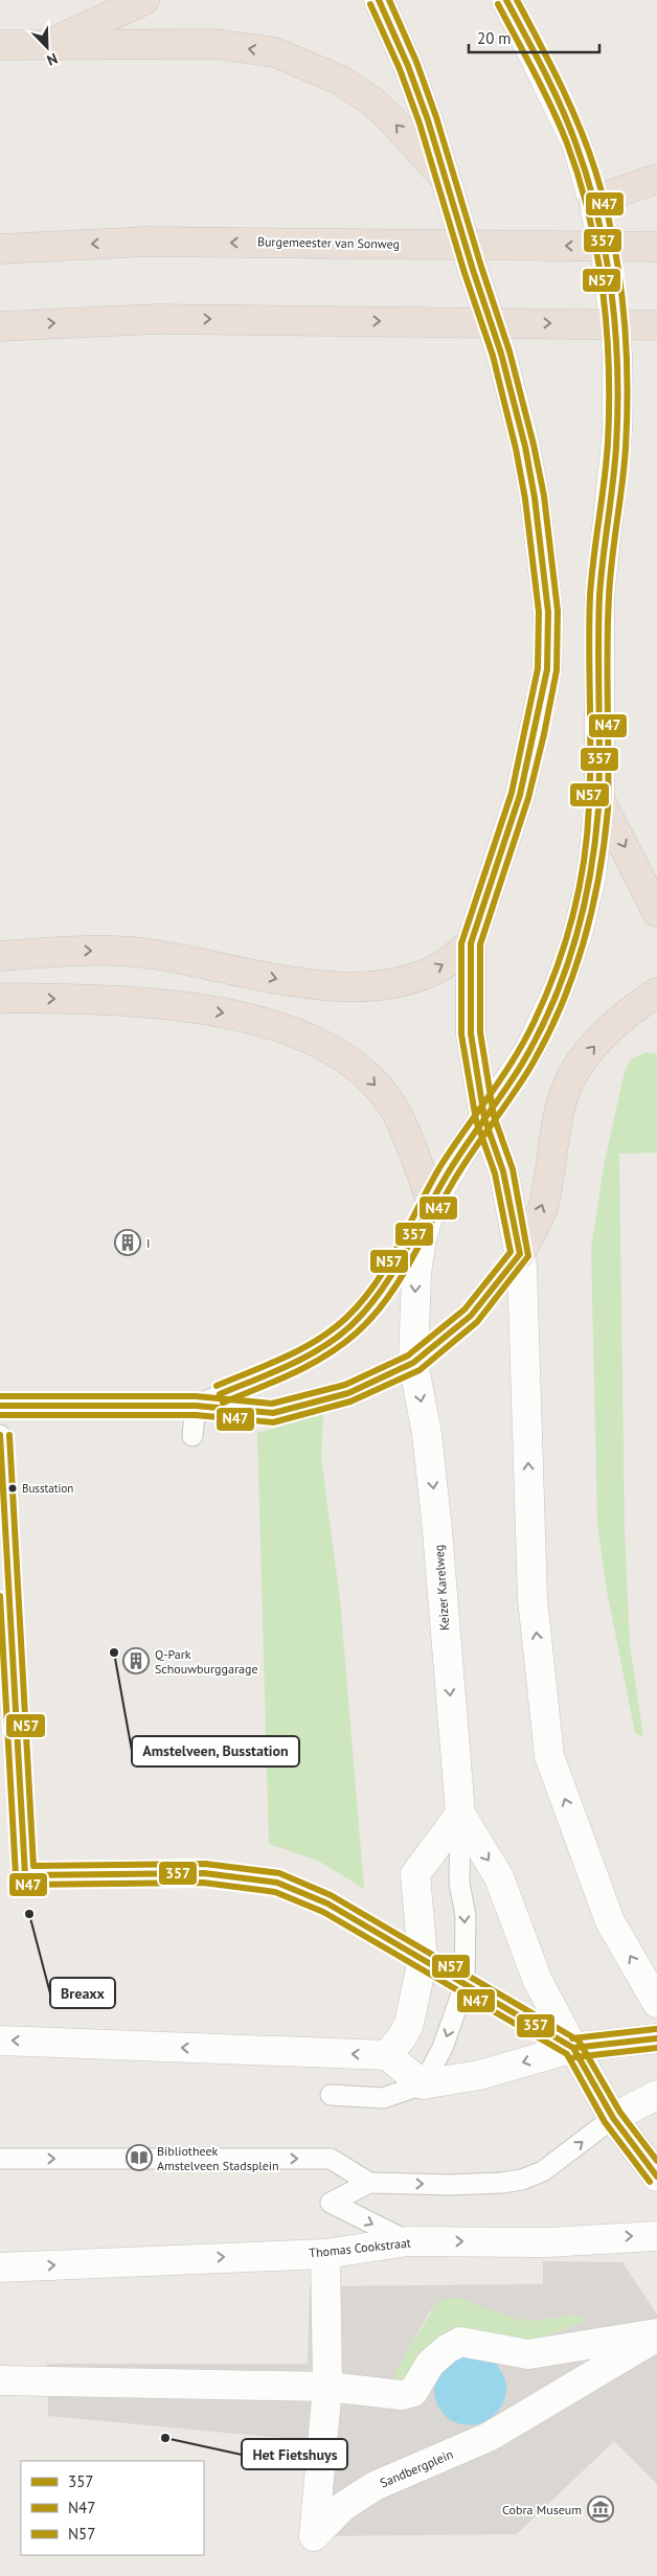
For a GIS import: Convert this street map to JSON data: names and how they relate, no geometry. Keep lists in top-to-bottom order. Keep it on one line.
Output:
{"streets":{"highway":["Burgemeester van Sonweg"],"main road":["Keizer Karelweg","Thomas Cookstraat","Sandbergplein"]},"crossings":[["Thomas Cookstraat","Sandbergplein"]],"places":{"building":["I","Q-Park Schouwburggarage"],"other":["Busstation","Amstelveen, Busstation","Breaxx","Het Fietshuys"],"library":["Bibliotheek Amstelveen Stadsplein"],"museum":["Cobra Museum"]},"lines":["transit line 357","transit line N47","transit line N57"],"legend":["357","N47","N57"],"scale_bar":"20 m","north":"bottom right"}
